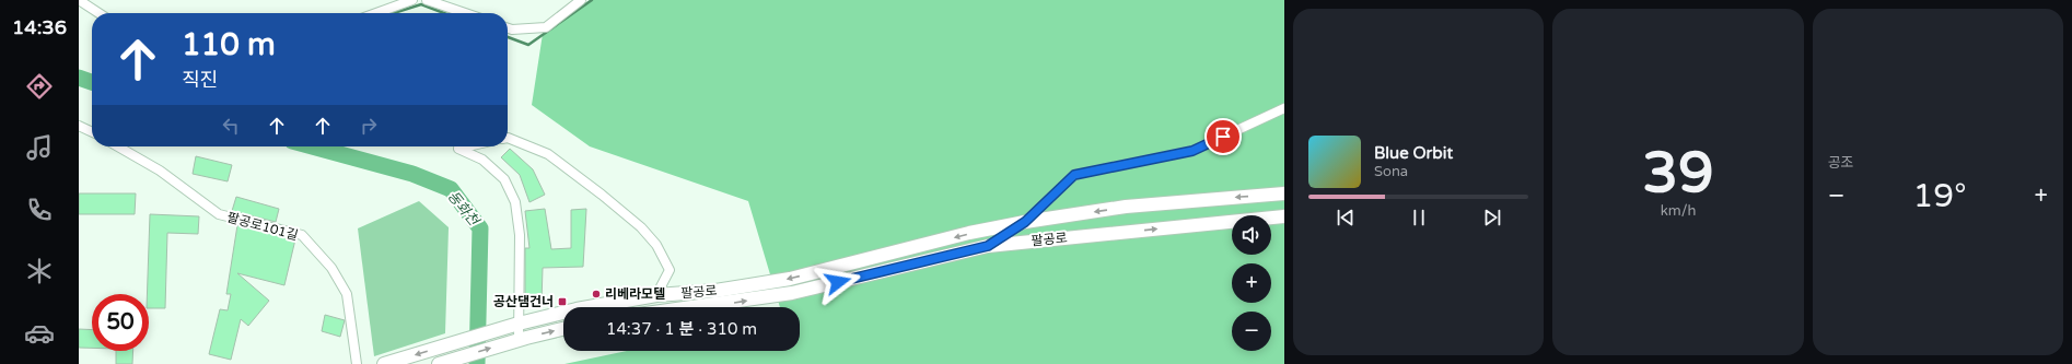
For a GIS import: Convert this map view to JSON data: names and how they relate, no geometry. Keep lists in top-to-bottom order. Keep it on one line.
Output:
{"streets":{"main road":["팔공로"],"street":["팔공로101길"]},"water":["동화천"],"places":{"other":["리베라모텔"],"transit":["공산댐건너"]},"page":{"tabs":"14:36","tile":[["39","km/h"],"공조"],"turn":["110 m","직진"],"song":["Blue Orbit","Sona"],"heat":["−","19°","+"],"map_buttons":["+","−"],"limit":"50","trip":"14:37 · 1 분 · 310 m"}}
